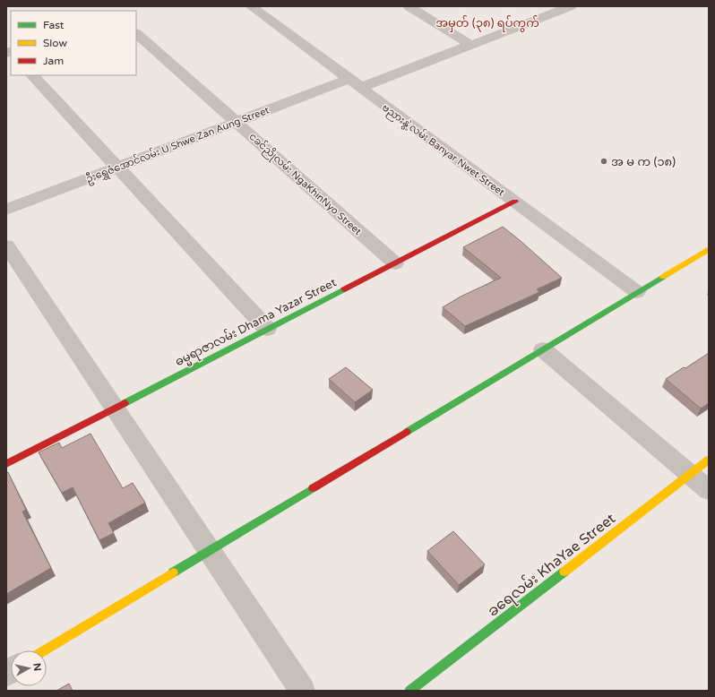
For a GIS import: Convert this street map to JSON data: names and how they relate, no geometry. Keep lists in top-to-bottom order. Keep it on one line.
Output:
{"streets":{"street":["ဦးရွှေဇံအောင်လမ်း U Shwe Zan Aung Street","ဗညားနွဲ့လမ်း Banyar Nwet Street","ငခင်ညိုလမ်း NgaKhinNyo Street","ဓမ္မရာဇာလမ်း Dhama Yazar Street","ခရေလမ်း KhaYae Street"]},"crossings":[["ဦးရွှေဇံအောင်လမ်း U Shwe Zan Aung Street","ဗညားနွဲ့လမ်း Banyar Nwet Street"],["ဦးရွှေဇံအောင်လမ်း U Shwe Zan Aung Street","ငခင်ညိုလမ်း NgaKhinNyo Street"],["ဗညားနွဲ့လမ်း Banyar Nwet Street","ဓမ္မရာဇာလမ်း Dhama Yazar Street"],["ငခင်ညိုလမ်း NgaKhinNyo Street","ဓမ္မရာဇာလမ်း Dhama Yazar Street"]],"districts":["အမှတ် (၃၈) ရပ်ကွက်"],"places":["အ မ က (၁၈)"],"legend":["Fast","Slow","Jam"],"north":"right"}
